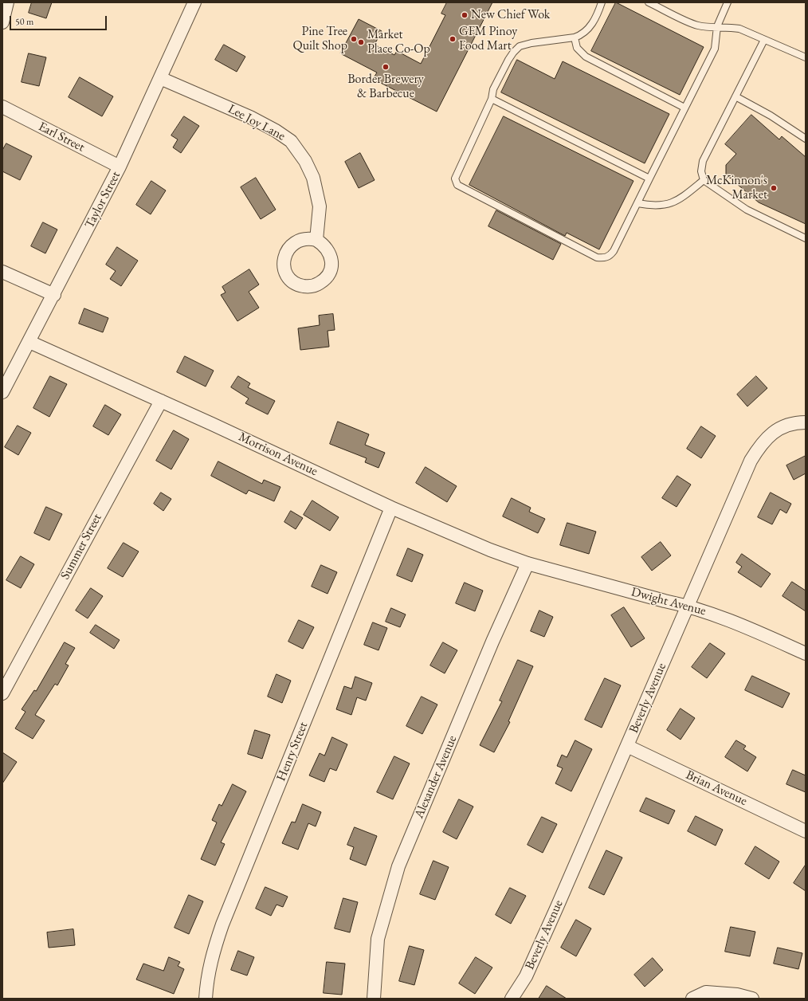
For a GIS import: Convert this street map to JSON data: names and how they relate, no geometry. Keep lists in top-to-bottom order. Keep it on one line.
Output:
{"streets":{"street":["Lee Joy Lane","Earl Street","Taylor Street","Morrison Avenue","Summer Street","Dwight Avenue","Beverly Avenue","Henry Street","Alexander Avenue","Brian Avenue"]},"crossings":[["Lee Joy Lane","Taylor Street"],["Earl Street","Taylor Street"],["Taylor Street","Morrison Avenue"],["Morrison Avenue","Summer Street"],["Morrison Avenue","Dwight Avenue"],["Morrison Avenue","Henry Street"],["Morrison Avenue","Alexander Avenue"],["Dwight Avenue","Beverly Avenue"],["Dwight Avenue","Alexander Avenue"],["Beverly Avenue","Brian Avenue"]],"places":["New Chief Wok","Pine Tree Quilt Shop","GFM Pinoy Food Mart","Market Place Co-Op","Border Brewery & Barbecue","McKinnon's Market"],"scale_bar":"50 m"}
